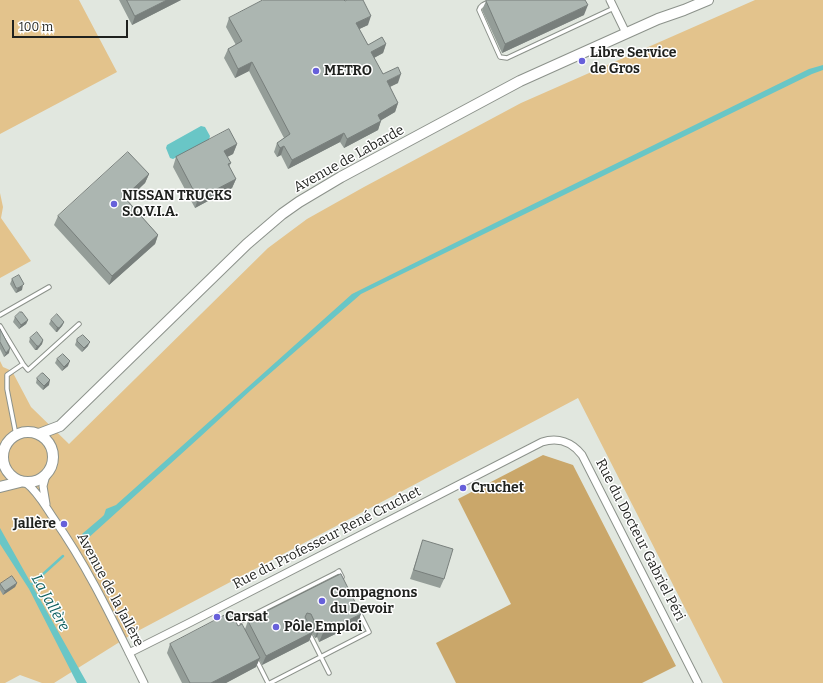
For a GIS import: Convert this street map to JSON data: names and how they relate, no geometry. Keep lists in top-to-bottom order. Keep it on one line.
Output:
{"streets":{"main road":["Avenue de Labarde"],"street":["Rue du Professeur René Cruchet","Rue du Docteur Gabriel Péri","Avenue de la Jallère"]},"crossings":[["Avenue de Labarde","Avenue de la Jallère"],["Rue du Professeur René Cruchet","Rue du Docteur Gabriel Péri"],["Rue du Professeur René Cruchet","Avenue de la Jallère"]],"water":["La Jallère"],"places":["Libre Service de Gros","METRO","NISSAN TRUCKS S.O.V.I.A.","Cruchet","Jallère","Compagnons du Devoir","Carsat","Pôle Emploi"],"scale_bar":"100 m"}
